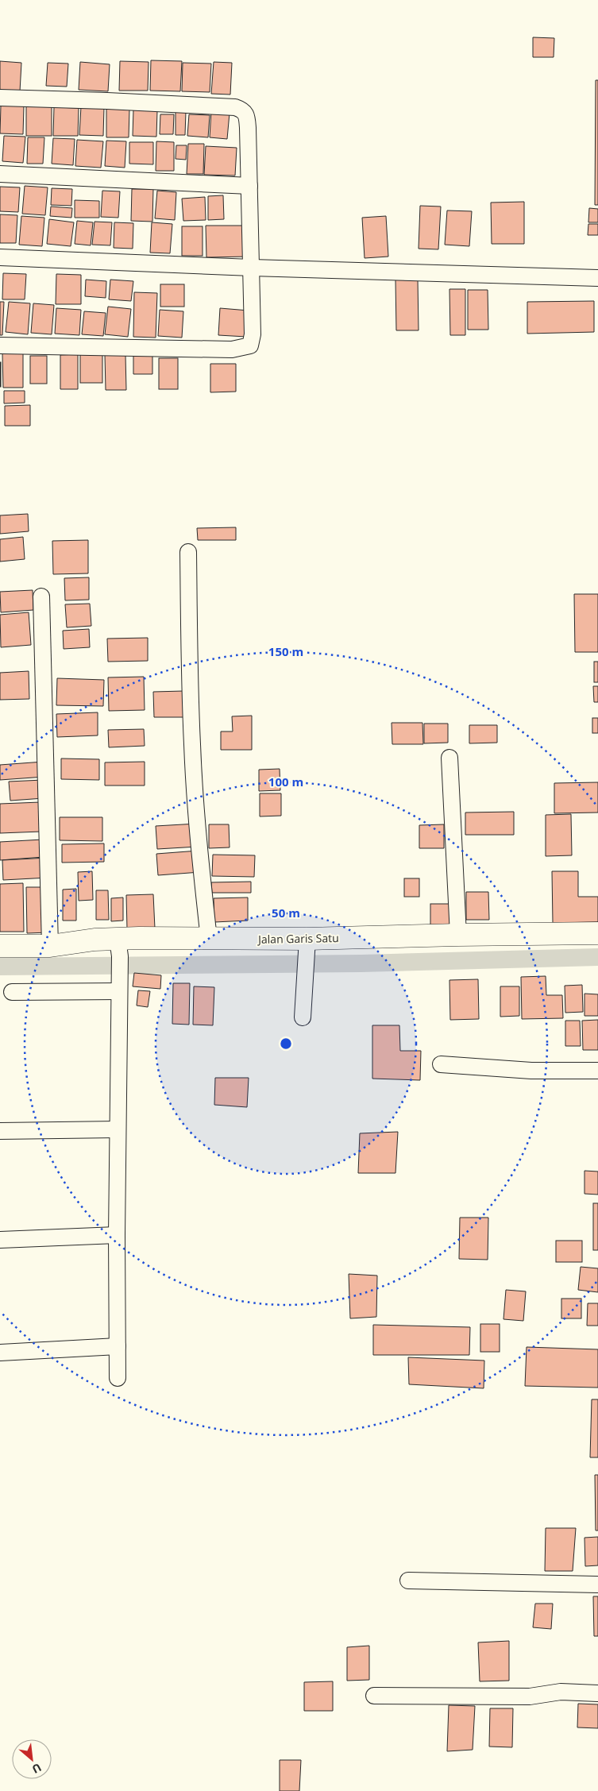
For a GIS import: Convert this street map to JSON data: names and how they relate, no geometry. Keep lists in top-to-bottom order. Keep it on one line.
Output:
{"streets":{"street":["Jalan Garis Satu"]},"north":"bottom right","rings":["150 m","100 m","50 m"]}
